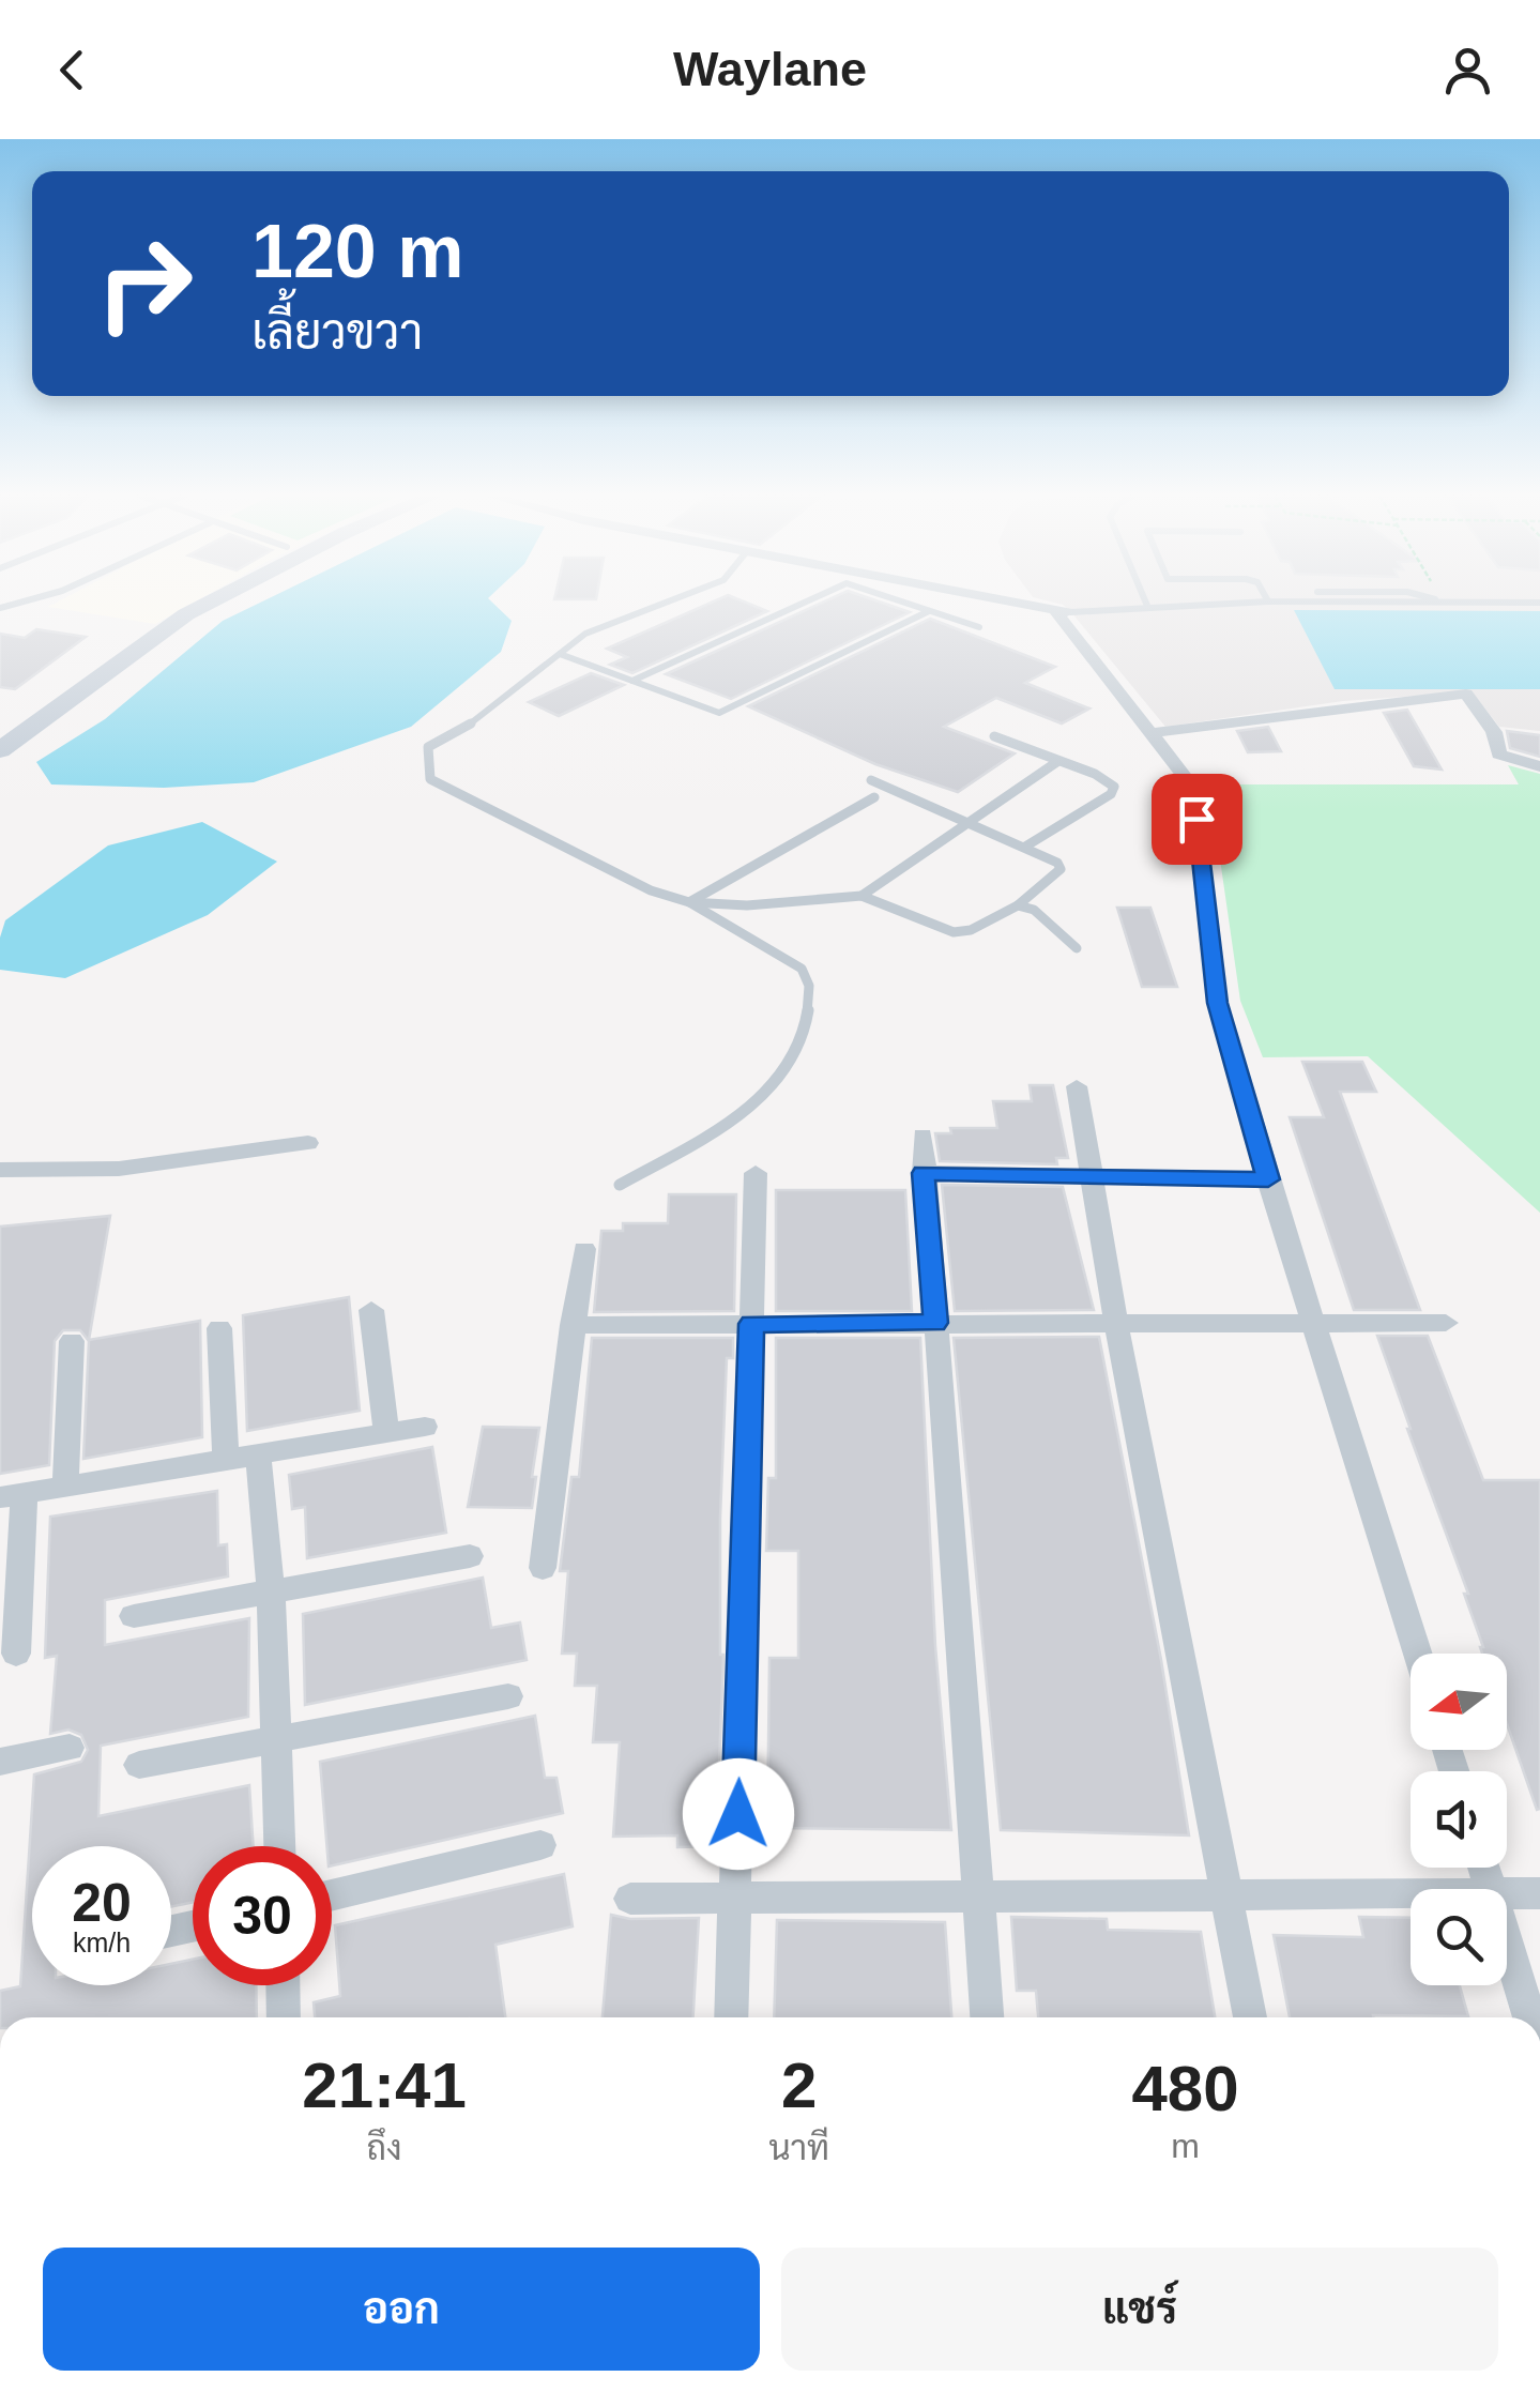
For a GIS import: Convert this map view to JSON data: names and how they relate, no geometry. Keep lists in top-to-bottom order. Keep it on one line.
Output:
{"north":"left","page":{"header":"Waylane","turn":["120 m","เลี้ยวขวา"],"speed":"20 km/h","limit":"30","eta":["21:41","ถึง","2","นาที","480","m"],"buttons":["ออก","แชร์"]}}
